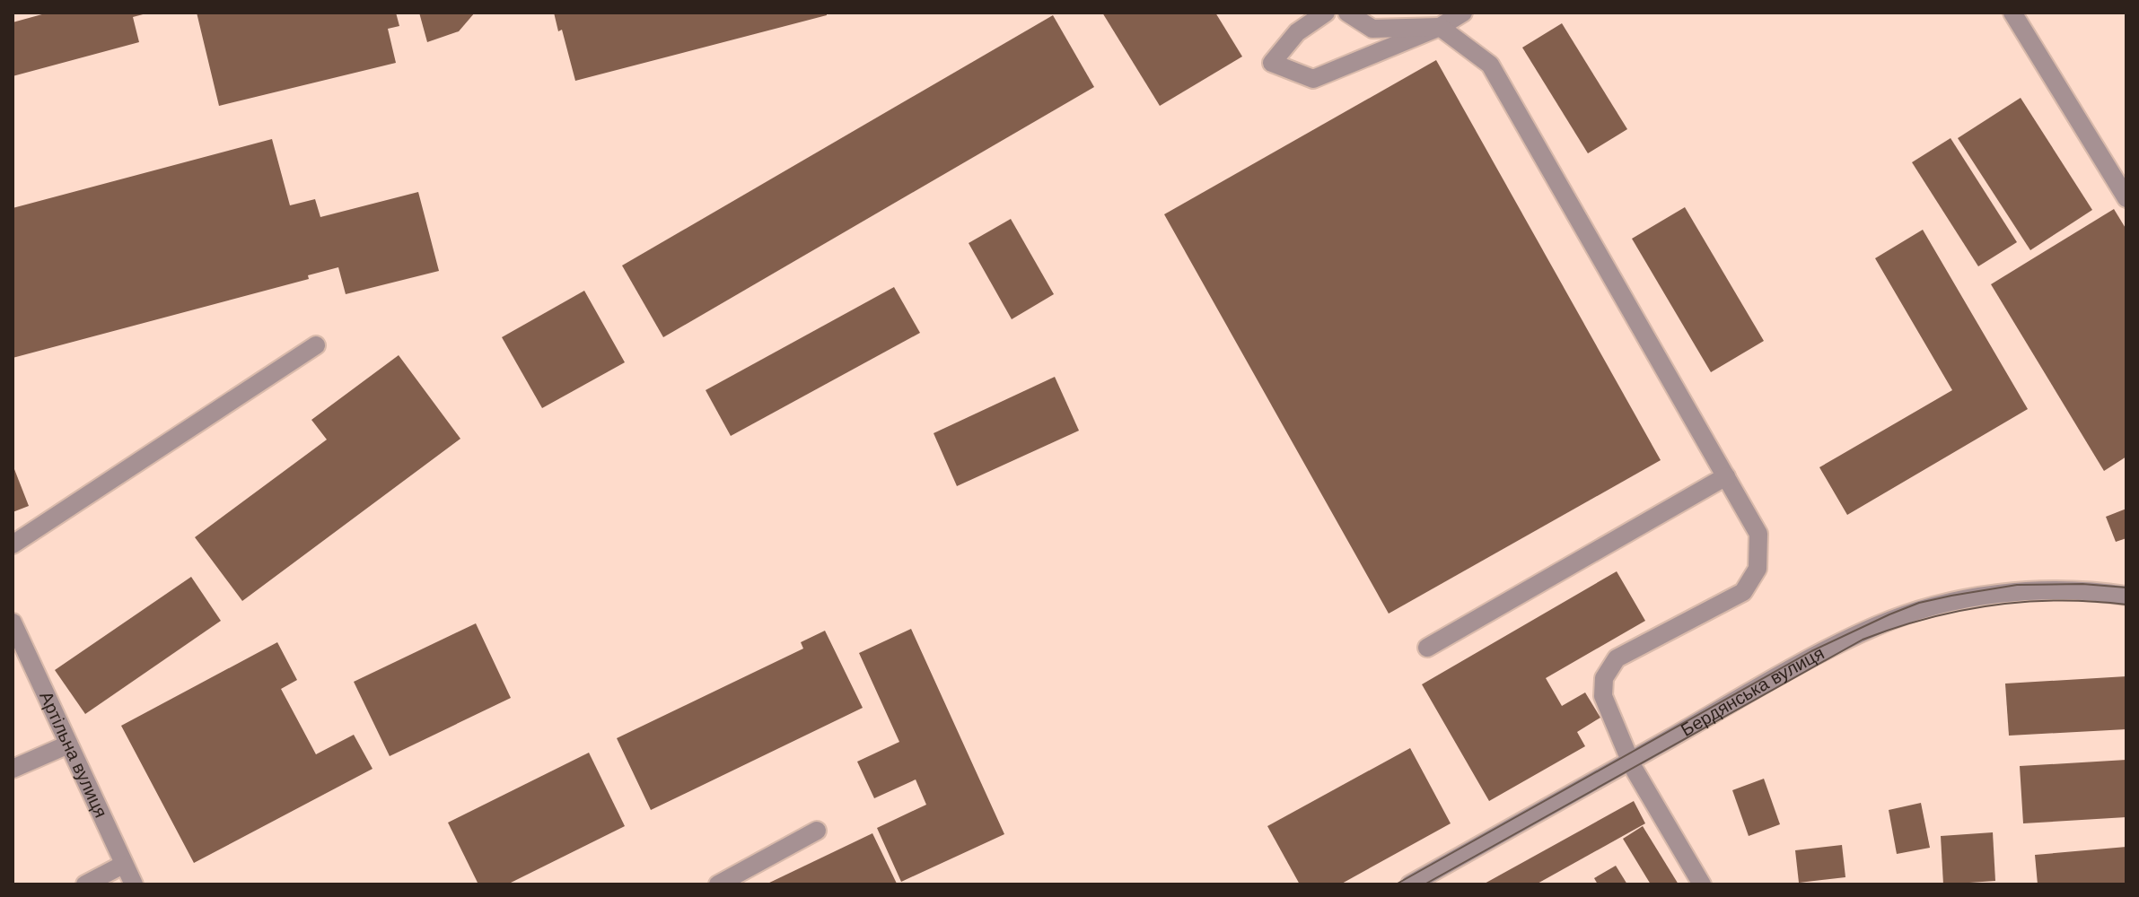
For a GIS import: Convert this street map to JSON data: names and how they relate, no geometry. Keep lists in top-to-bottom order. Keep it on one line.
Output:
{"streets":{"street":["Бердянська вулиця","Артільна вулиця"]}}
